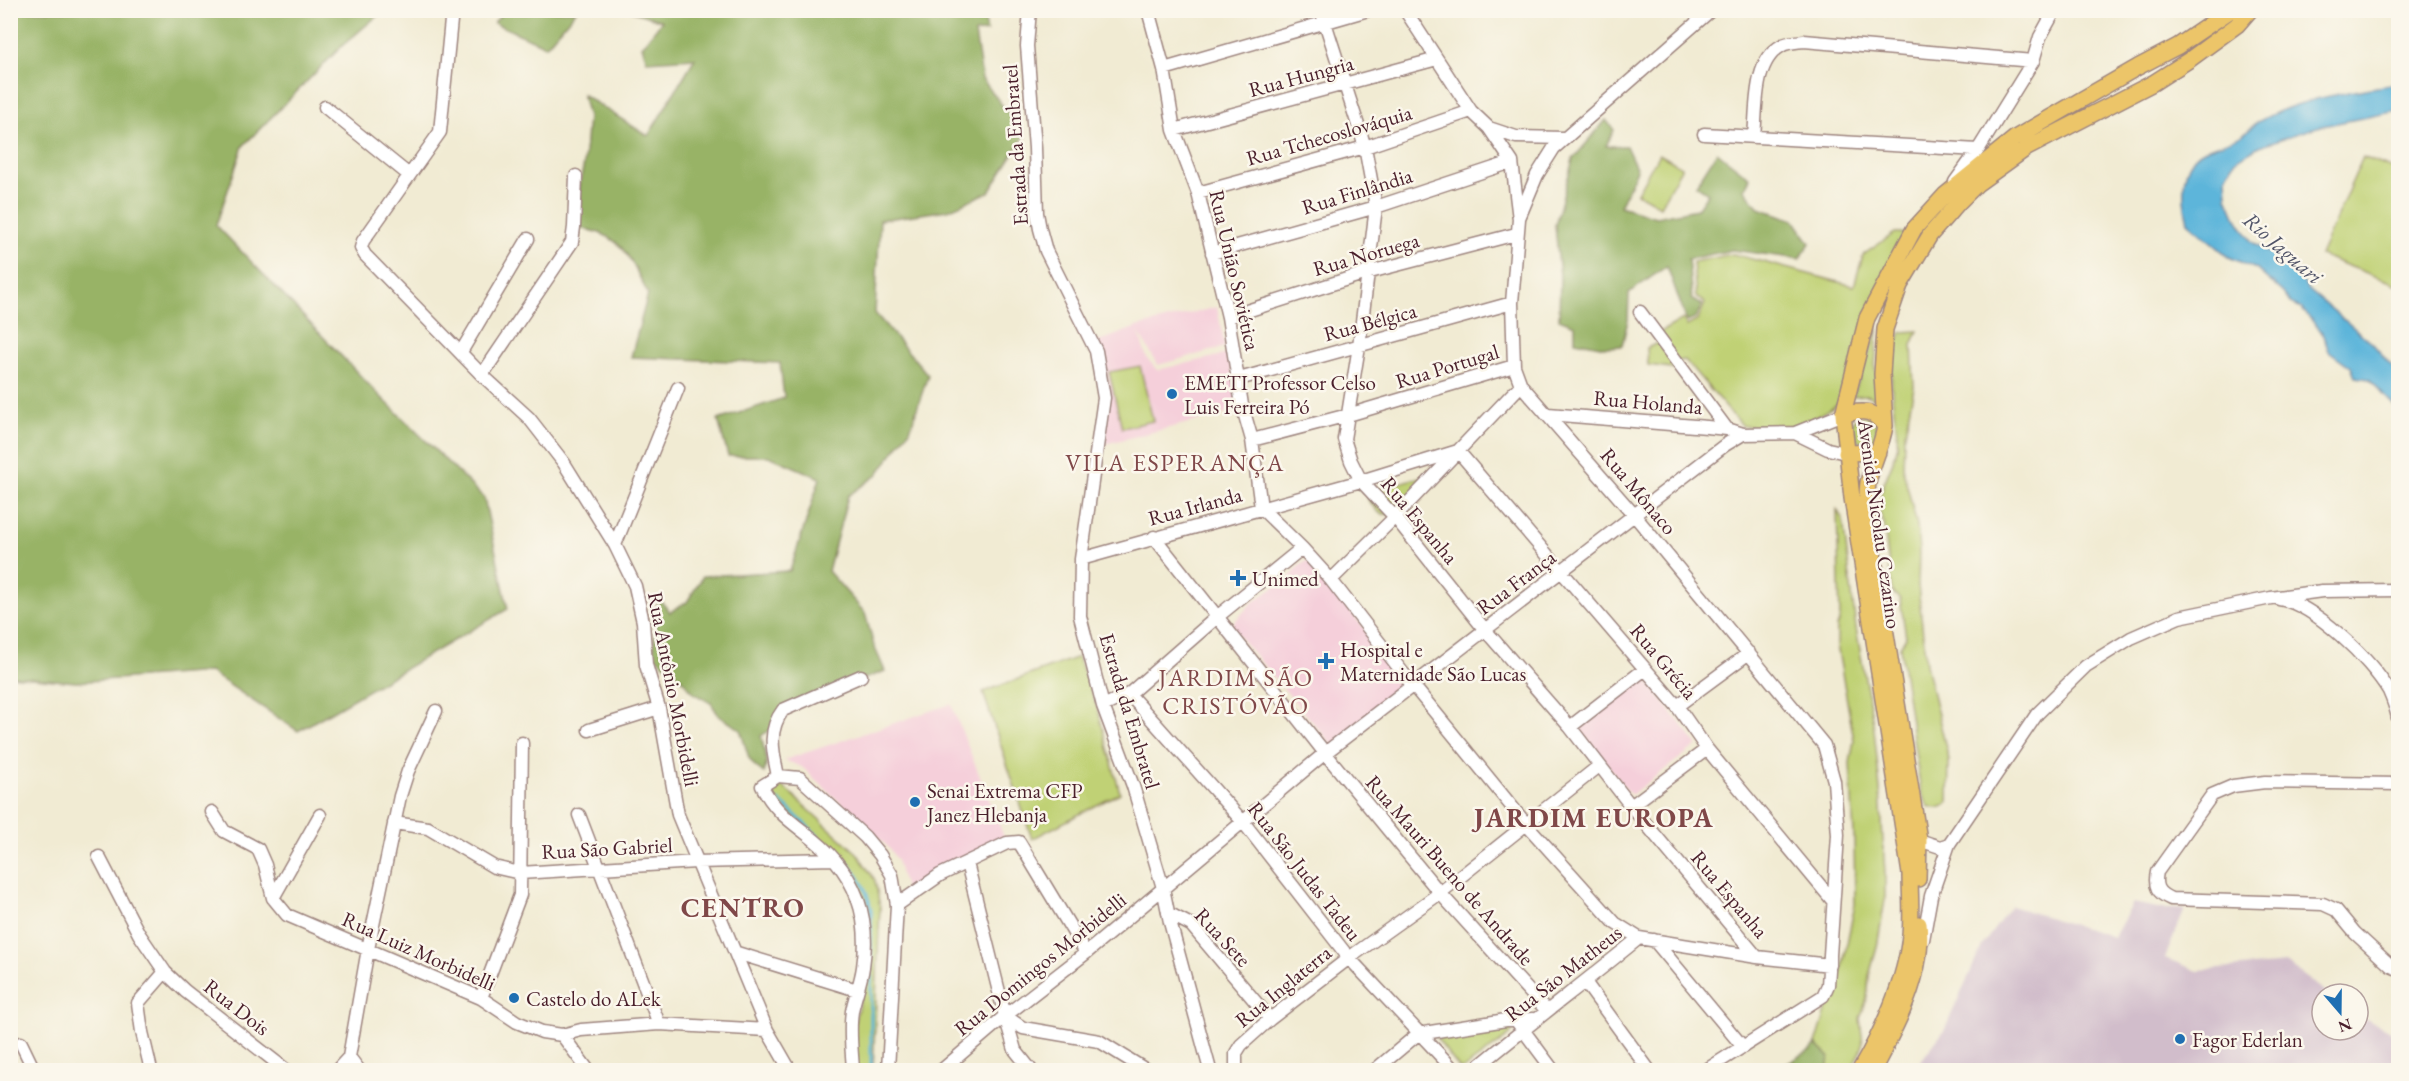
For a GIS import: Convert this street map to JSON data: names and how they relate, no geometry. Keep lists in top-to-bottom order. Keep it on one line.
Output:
{"streets":{"main road":["Avenida Nicolau Cezarino"],"street":["Rua Hungria","Rua Tchecoslováquia","Estrada da Embratel","Rua Finlândia","Rua Noruega","Rua União Soviética","Rua Bélgica","Rua Portugal","Rua Holanda","Rua Mônaco","Rua Irlanda","Rua Espanha","Rua França","Rua Grécia","Rua Antônio Morbidelli","Rua São Gabriel","Rua Mauri Bueno de Andrade","Rua São Judas Tadeu","Rua Sete","Rua Luiz Morbidelli","Rua Domingos Morbidelli","Rua São Matheus","Rua Inglaterra","Rua Dois"]},"crossings":[["Rua Hungria","Rua União Soviética"],["Rua Hungria","Rua Mônaco"],["Rua Hungria","Rua Espanha"],["Rua Tchecoslováquia","Rua União Soviética"],["Rua Tchecoslováquia","Rua Mônaco"],["Rua Tchecoslováquia","Rua Espanha"],["Estrada da Embratel","Rua Irlanda"],["Estrada da Embratel","Rua França"],["Estrada da Embratel","Rua Sete"],["Estrada da Embratel","Rua Domingos Morbidelli"],["Rua Finlândia","Rua União Soviética"],["Rua Finlândia","Rua Mônaco"],["Rua Finlândia","Rua Espanha"],["Rua Noruega","Rua União Soviética"],["Rua Noruega","Rua Mônaco"],["Rua Noruega","Rua Espanha"],["Rua União Soviética","Rua Bélgica"],["Rua União Soviética","Rua Portugal"],["Rua União Soviética","Rua Irlanda"],["Rua Bélgica","Rua Mônaco"],["Rua Bélgica","Rua Espanha"],["Rua Portugal","Rua Mônaco"],["Rua Portugal","Rua Espanha"],["Rua Holanda","Rua Mônaco"],["Rua Holanda","Rua França"],["Rua Mônaco","Rua França"],["Rua Mônaco","Rua Grécia"],["Rua Mônaco","Rua São Matheus"],["Rua Irlanda","Rua Espanha"],["Rua Irlanda","Rua Grécia"],["Rua Irlanda","Rua Mauri Bueno de Andrade"],["Rua Espanha","Rua França"],["Rua Espanha","Rua São Matheus"],["Rua Espanha","Rua Inglaterra"],["Avenida Nicolau Cezarino","Rua França"],["Rua França","Rua Grécia"],["Rua França","Rua Mauri Bueno de Andrade"],["Rua França","Rua São Judas Tadeu"],["Rua França","Rua Domingos Morbidelli"],["Rua Antônio Morbidelli","Rua São Gabriel"],["Rua Antônio Morbidelli","Rua Luiz Morbidelli"],["Rua Mauri Bueno de Andrade","Rua São Matheus"],["Rua Mauri Bueno de Andrade","Rua Inglaterra"],["Rua São Judas Tadeu","Rua Inglaterra"],["Rua Sete","Rua Inglaterra"]],"districts":["VILA ESPERANÇA","JARDIM SÃO CRISTÓVÃO","JARDIM EUROPA","CENTRO"],"water":["Rio Jaguari"],"places":{"other":["EMETI Professor Celso Luis Ferreira Pó","Senai Extrema CFP Janez Hlebanja","Castelo do ALek","Fagor Ederlan"],"health":["Unimed","Hospital e Maternidade São Lucas"]},"north":"bottom"}
